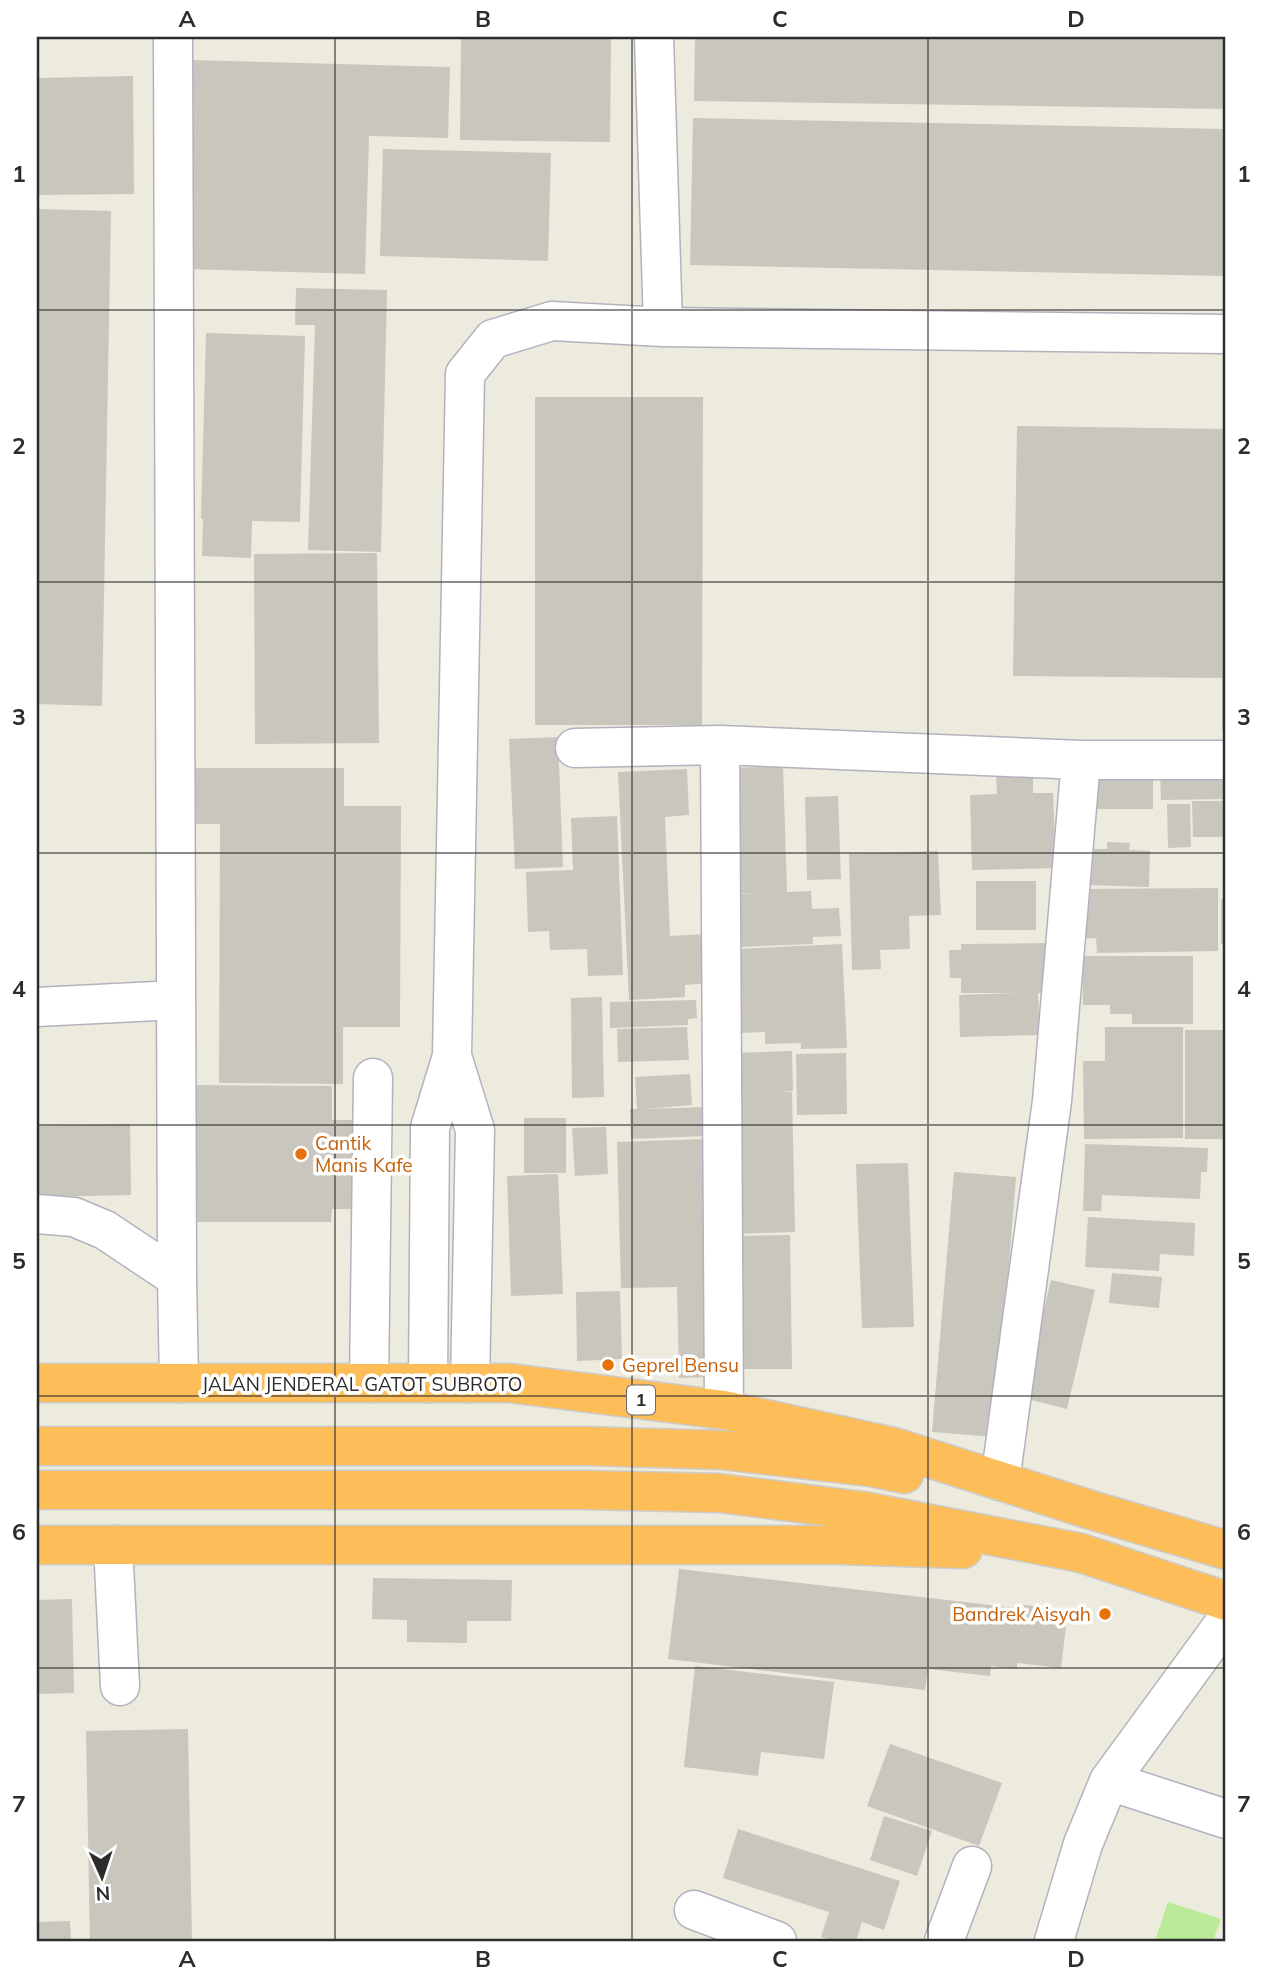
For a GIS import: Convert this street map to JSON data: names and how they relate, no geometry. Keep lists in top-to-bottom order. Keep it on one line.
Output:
{"streets":{"highway":["JALAN JENDERAL GATOT SUBROTO","1"]},"places":["Cantik Manis Kafe","Geprel Bensu","Bandrek Aisyah"],"north":"bottom","grid":{"columns":["A","B","C","D"],"rows":["1","2","3","4","5","6","7"]}}
